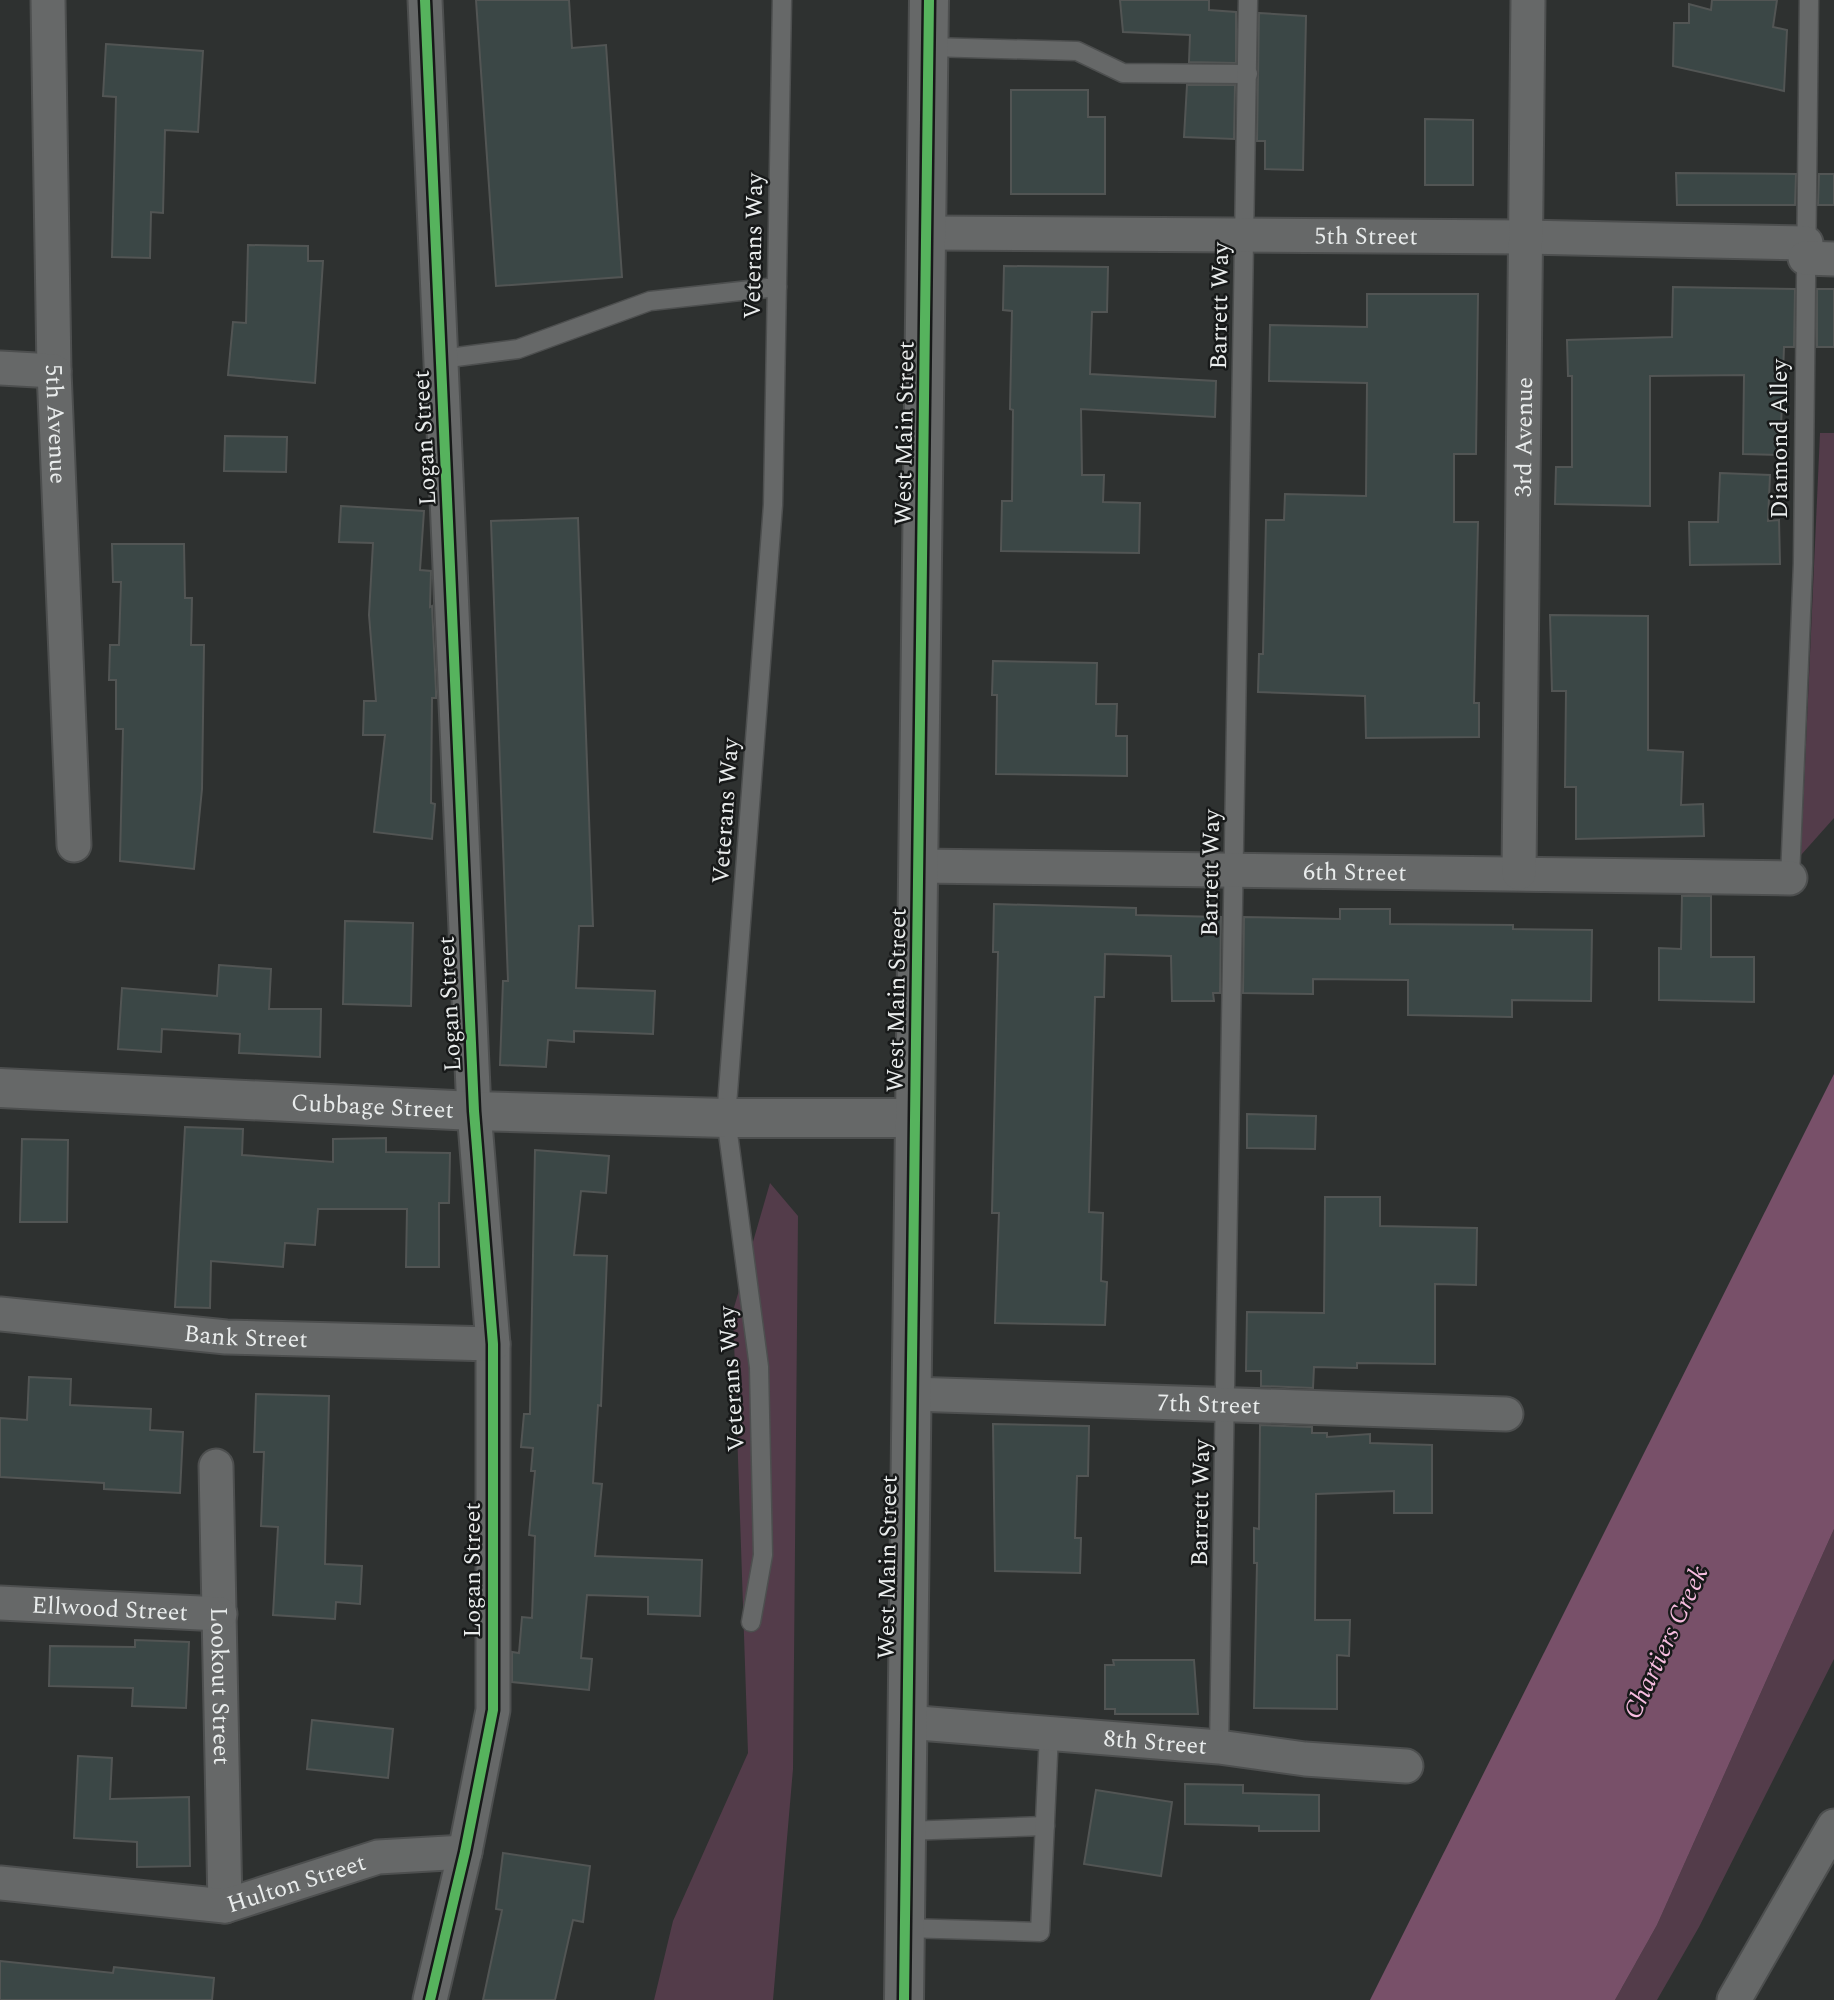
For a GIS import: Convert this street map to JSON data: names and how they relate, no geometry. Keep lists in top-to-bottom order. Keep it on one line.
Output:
{"streets":{"main road":["West Main Street","Cubbage Street"],"street":["5th Street","5th Avenue","3rd Avenue","Logan Street","6th Street","Bank Street","7th Street","Ellwood Street","Lookout Street","8th Street","Hulton Street"],"lane":["Veterans Way","Barrett Way","Diamond Alley"]},"crossings":[["5th Street","Barrett Way"],["5th Street","West Main Street"],["5th Street","3rd Avenue"],["5th Street","Diamond Alley"],["Veterans Way","Cubbage Street"],["Barrett Way","6th Street"],["Barrett Way","7th Street"],["Barrett Way","8th Street"],["West Main Street","6th Street"],["West Main Street","Cubbage Street"],["West Main Street","7th Street"],["West Main Street","8th Street"],["3rd Avenue","6th Street"],["Logan Street","Cubbage Street"],["Logan Street","Bank Street"],["Logan Street","Hulton Street"],["Diamond Alley","6th Street"],["Ellwood Street","Lookout Street"],["Lookout Street","Hulton Street"]],"water":["Chartiers Creek"]}
